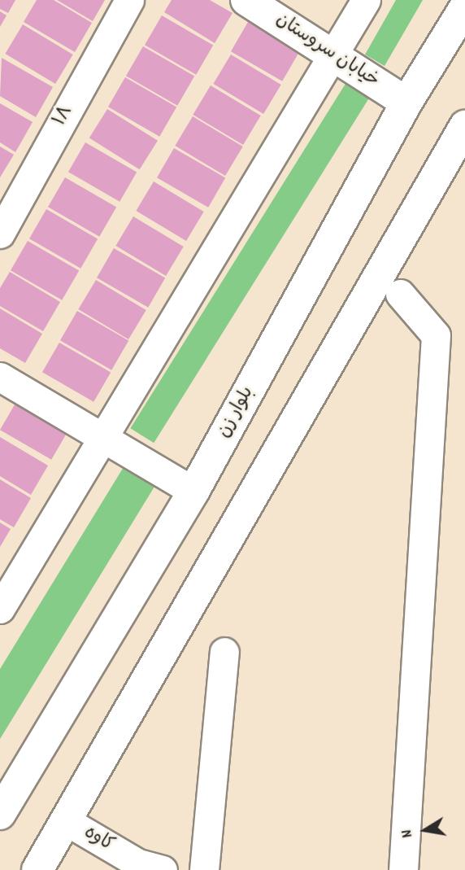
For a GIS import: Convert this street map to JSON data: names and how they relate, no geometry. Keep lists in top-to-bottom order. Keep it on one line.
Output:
{"streets":{"main road":["خیابان سروستان","بلوار زن"],"street":["۱۸","کاوه"]},"crossings":[["خیابان سروستان","بلوار زن"]],"north":"left"}
